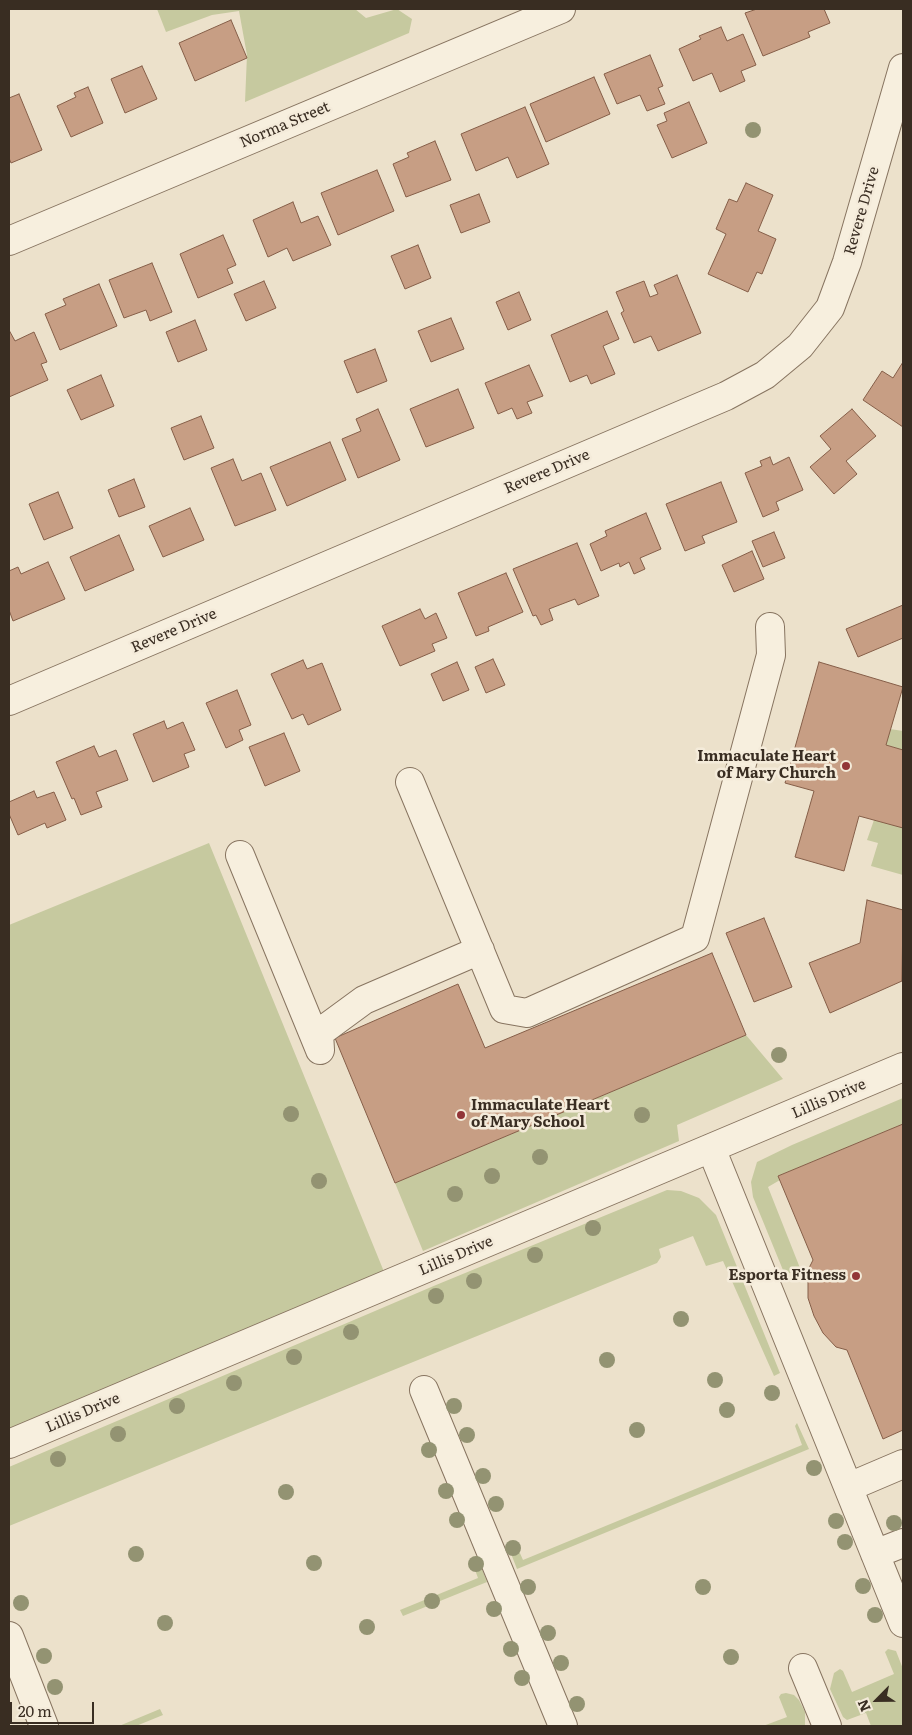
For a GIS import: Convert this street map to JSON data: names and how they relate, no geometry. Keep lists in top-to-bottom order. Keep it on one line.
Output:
{"streets":{"street":["Norma Street","Revere Drive","Lillis Drive"]},"places":["Immaculate Heart of Mary Church","Immaculate Heart of Mary School","Esporta Fitness"],"scale_bar":"20 m","north":"bottom left"}
